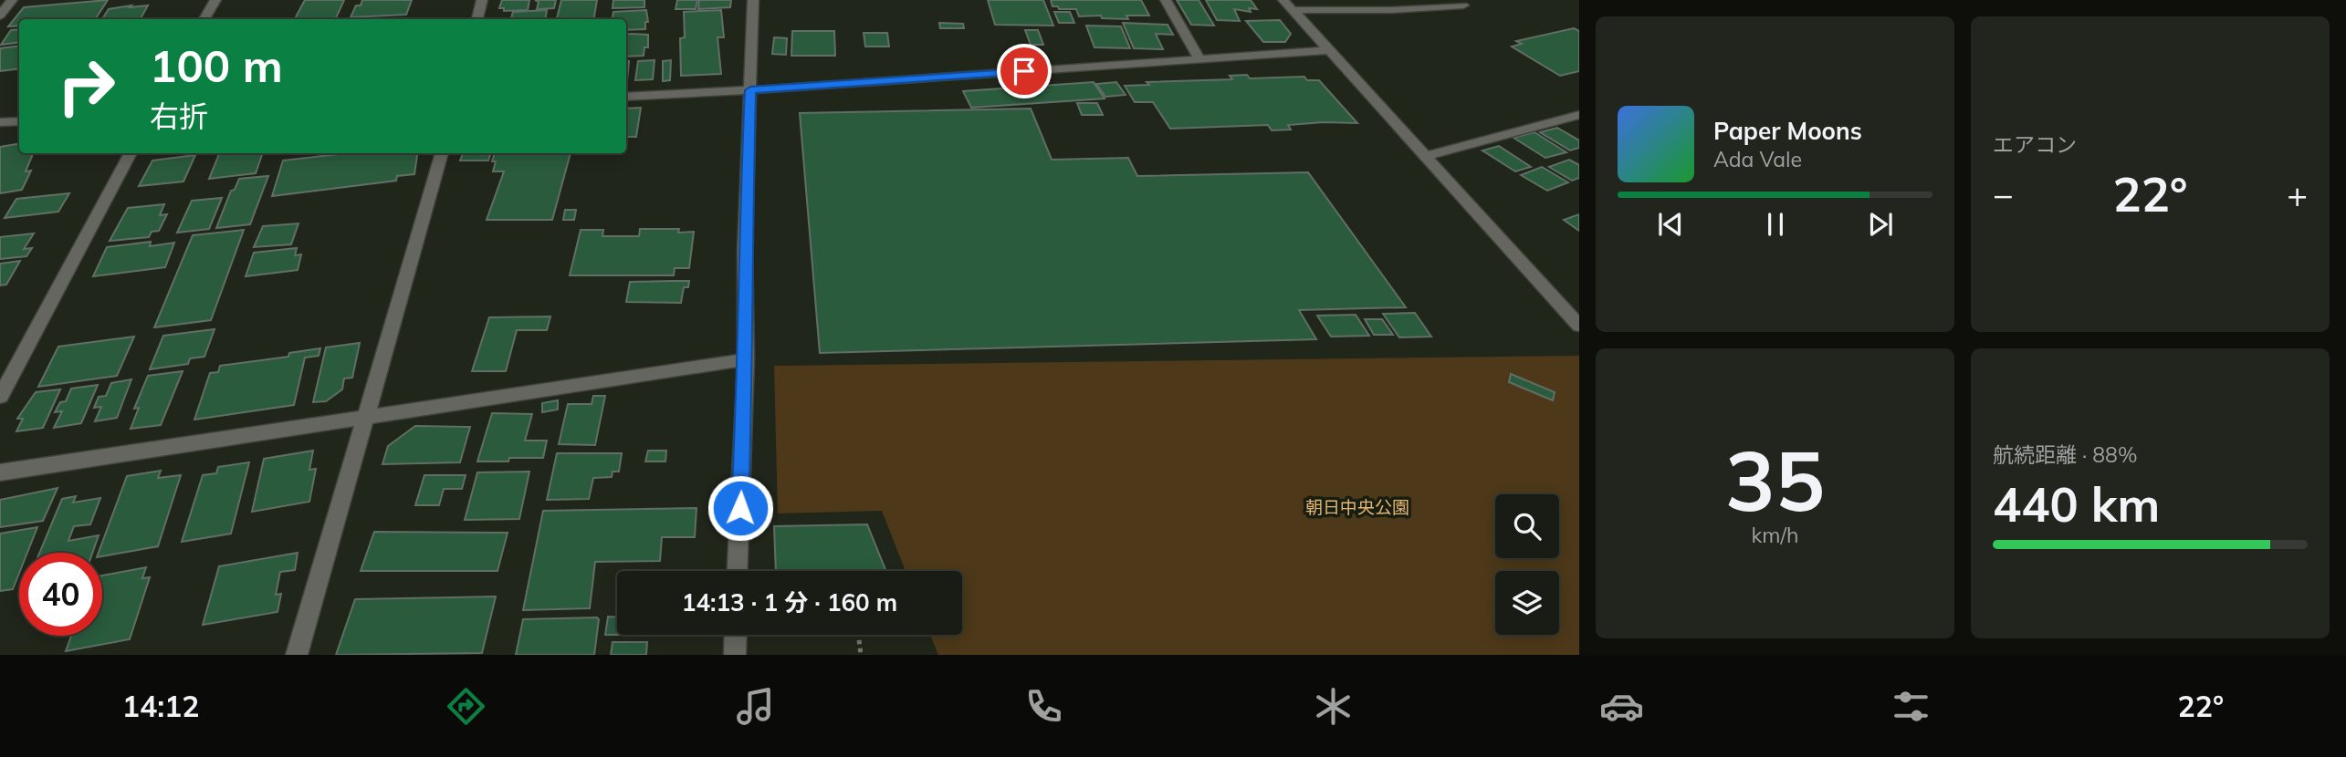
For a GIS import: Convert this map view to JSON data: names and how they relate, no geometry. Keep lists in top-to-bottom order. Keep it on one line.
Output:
{"parks":["朝日中央公園"],"page":{"tile":["エアコン",["35","km/h"],["航続距離 · 88%","440 km"]],"turn":["100 m","右折"],"song":["Paper Moons","Ada Vale"],"heat":["−","22°","+"],"limit":"40","trip":"14:13 · 1 分 · 160 m","tabs":["14:12","22°"]}}
